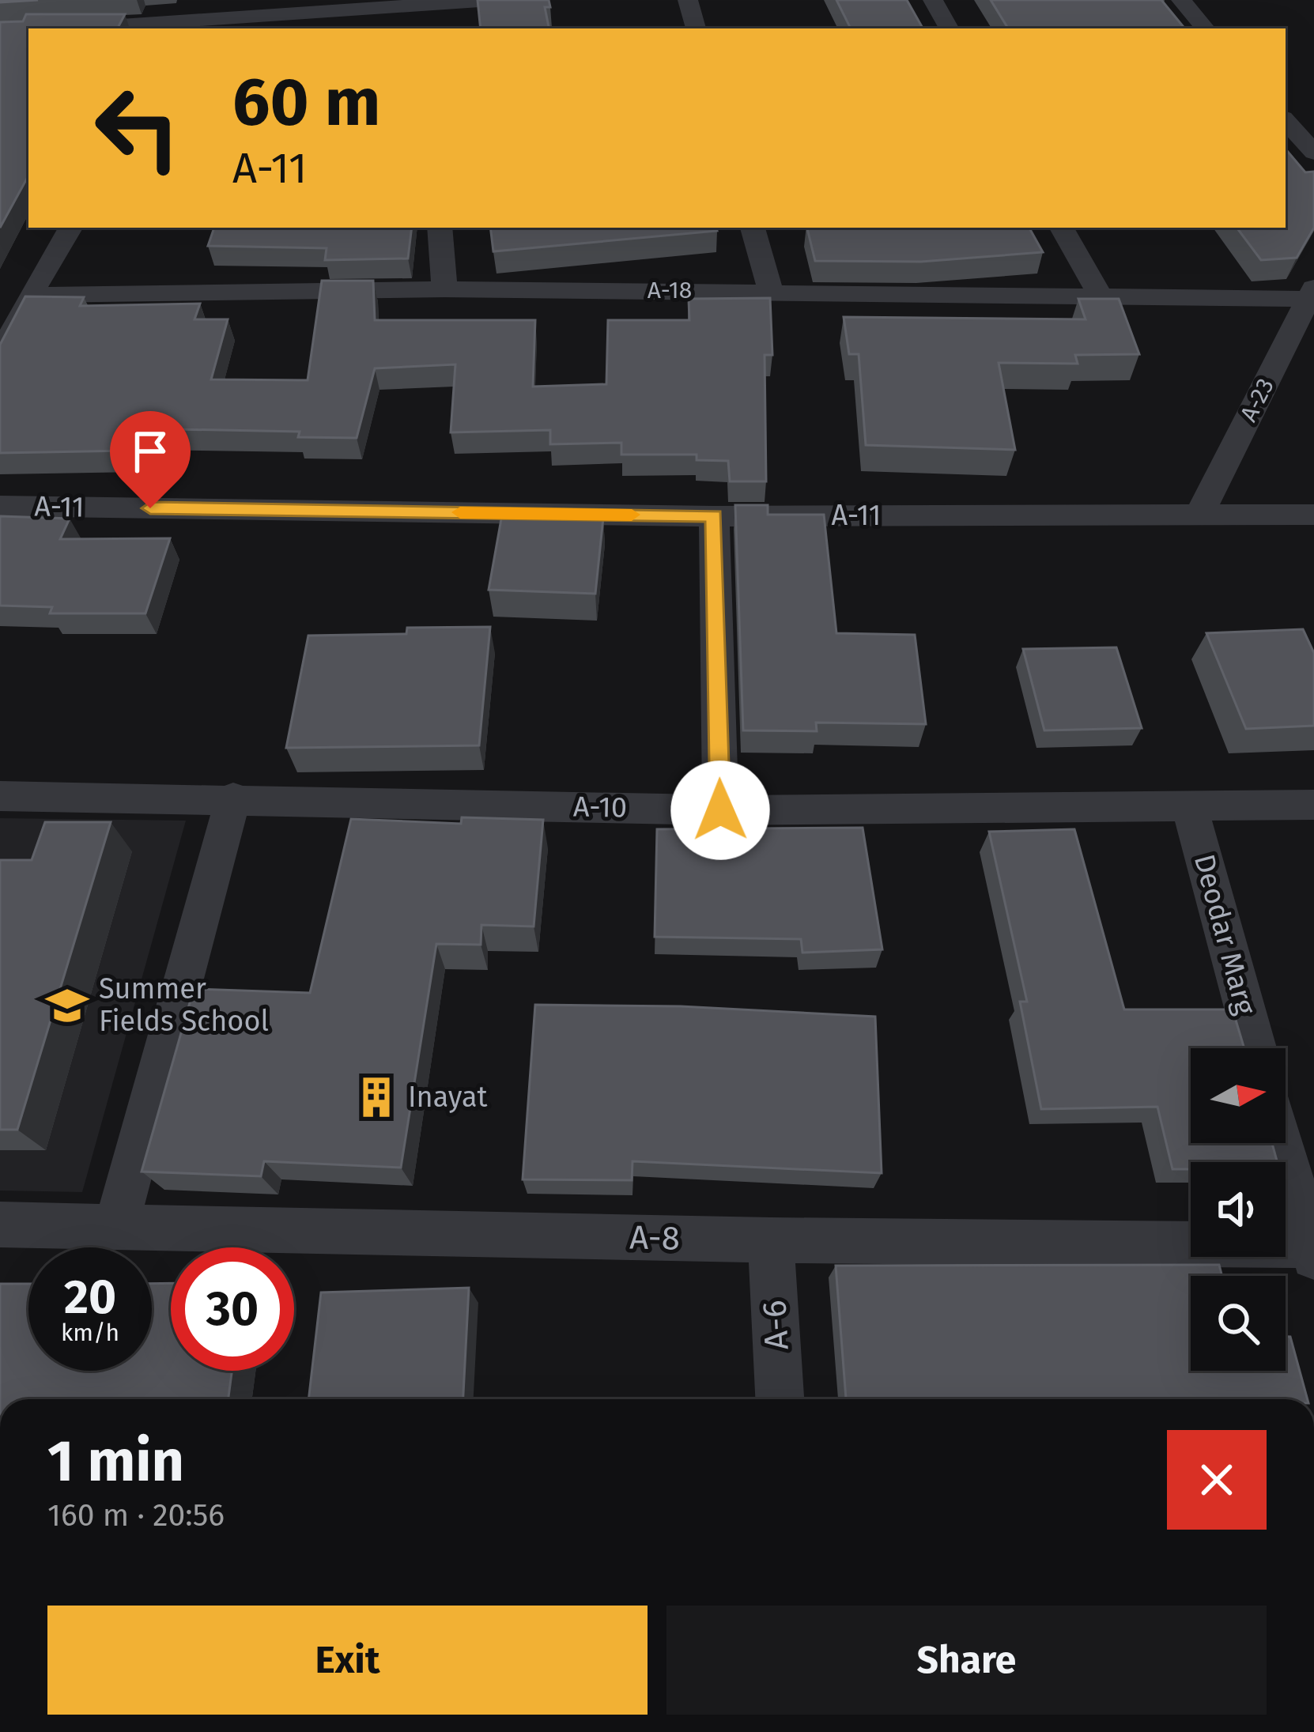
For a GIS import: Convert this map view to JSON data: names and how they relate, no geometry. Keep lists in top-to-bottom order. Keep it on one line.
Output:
{"streets":{"street":["A-18","A-23","A-11","A-10","Deodar Marg","A-8","A-6"]},"crossings":[["A-18","A-23"],["A-23","A-11"],["A-10","Deodar Marg"],["A-8","A-6"]],"places":{"school or university":["Summer Fields School"],"building":["Inayat"]},"north":"right","page":{"turn":["60 m","A-11"],"speed":"20 km/h","limit":"30","heading":["1 min","160 m · 20:56"],"buttons":["Exit","Share"]}}
